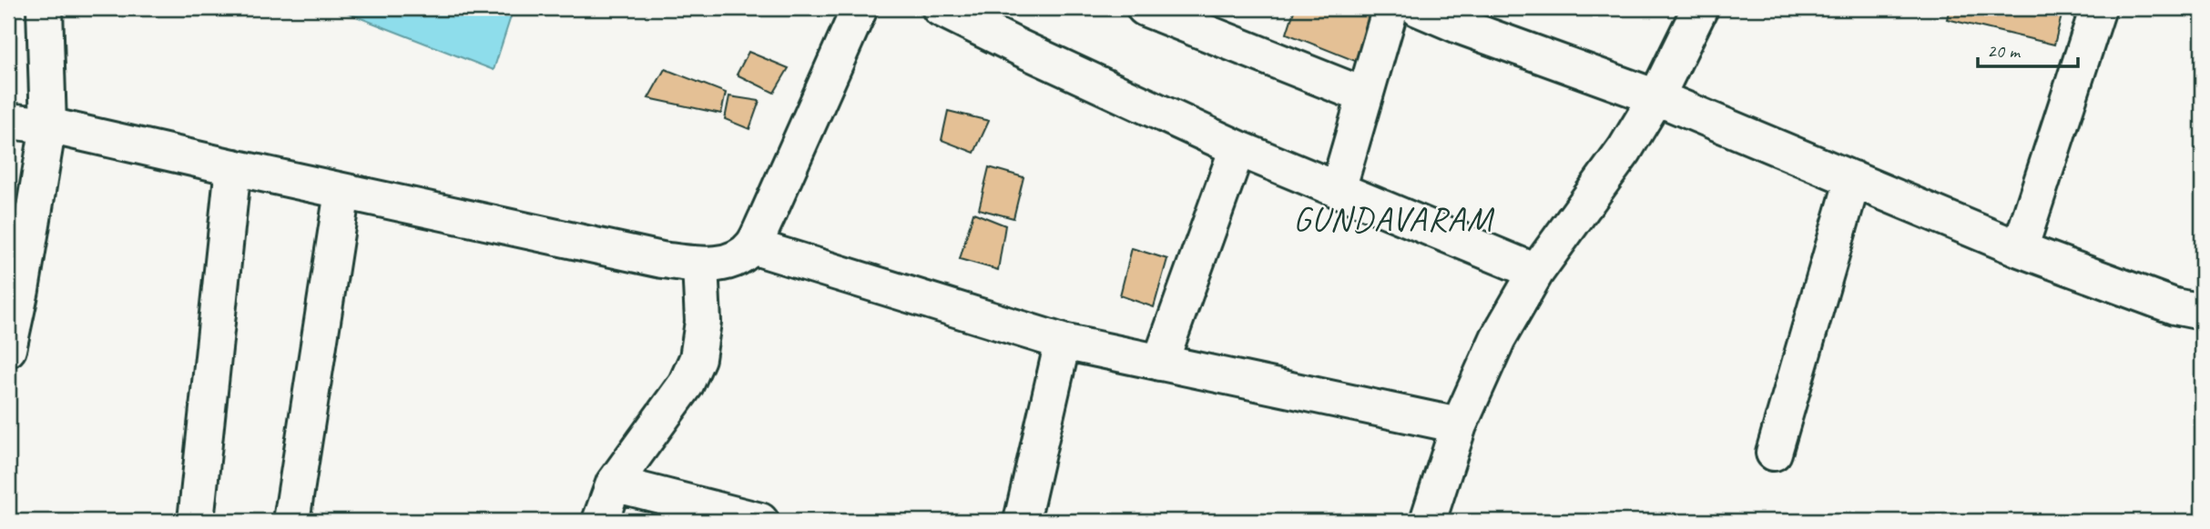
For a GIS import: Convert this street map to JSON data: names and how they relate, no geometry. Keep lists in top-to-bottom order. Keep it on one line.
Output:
{"districts":["GUNDAVARAM"],"scale_bar":"20 m"}
